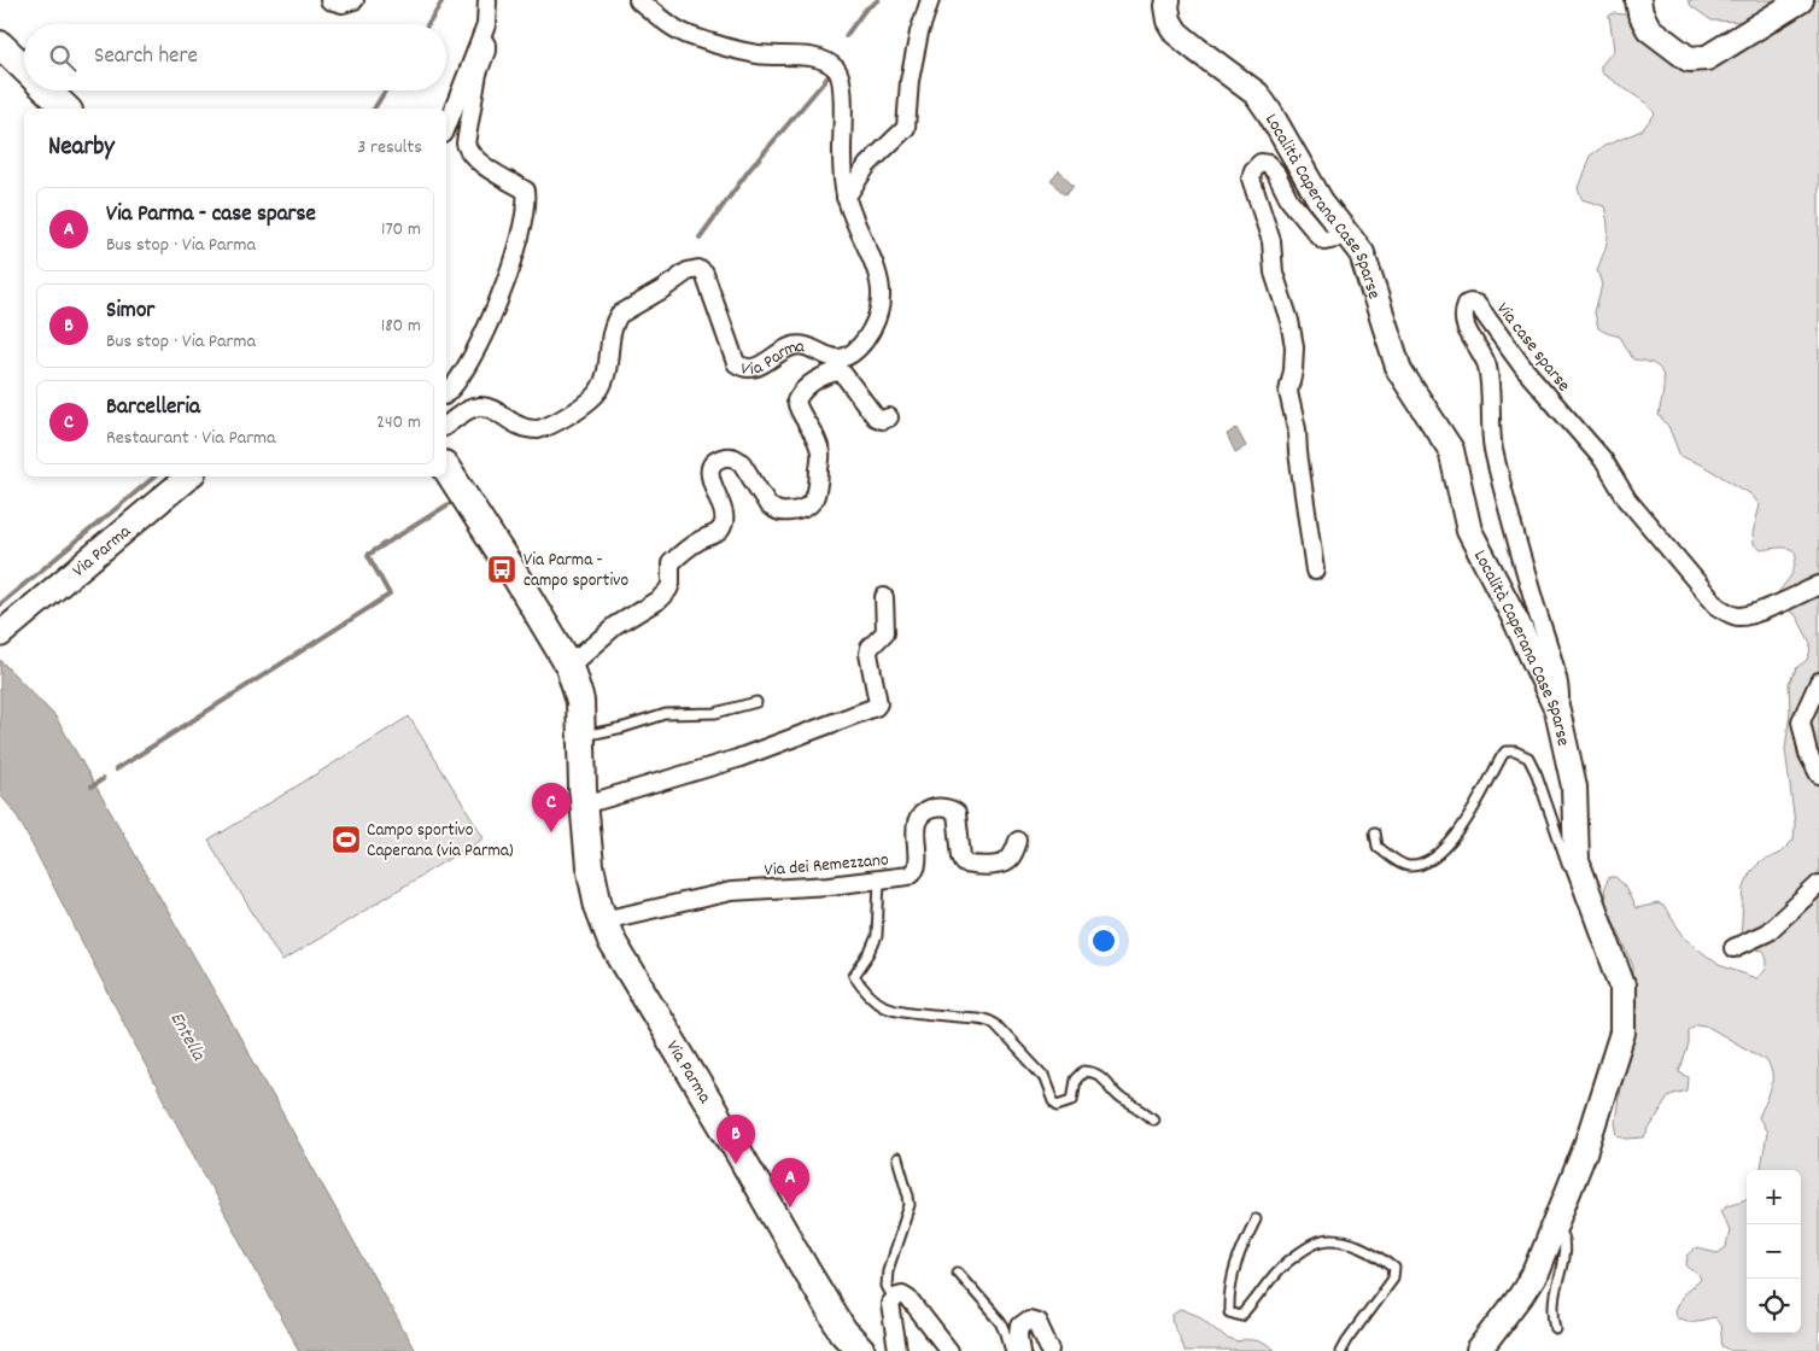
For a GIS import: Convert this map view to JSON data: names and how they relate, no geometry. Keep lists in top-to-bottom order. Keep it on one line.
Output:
{"streets":{"main road":["Via Parma"],"street":["Località Caperana Case Sparse","Via case sparse","Via dei Remezzano"]},"crossings":[["Località Caperana Case Sparse","Via case sparse"],["Via Parma","Via dei Remezzano"]],"water":["Entella"],"places":{"bus stop":["Via Parma - campo sportivo"],"sports":["Campo sportivo Caperana (via Parma)"]},"page":{"search":"Search here","heading":["Nearby","3 results"],"list":[{"mark":"A","name":"Via Parma - case sparse","note":"Bus stop · Via Parma","value":"170 m"},{"mark":"B","name":"Simor","note":"Bus stop · Via Parma","value":"180 m"},{"mark":"C","name":"Barcelleria","note":"Restaurant · Via Parma","value":"240 m"}],"pins":["C","B","A"],"map_buttons":["+","−"]}}
